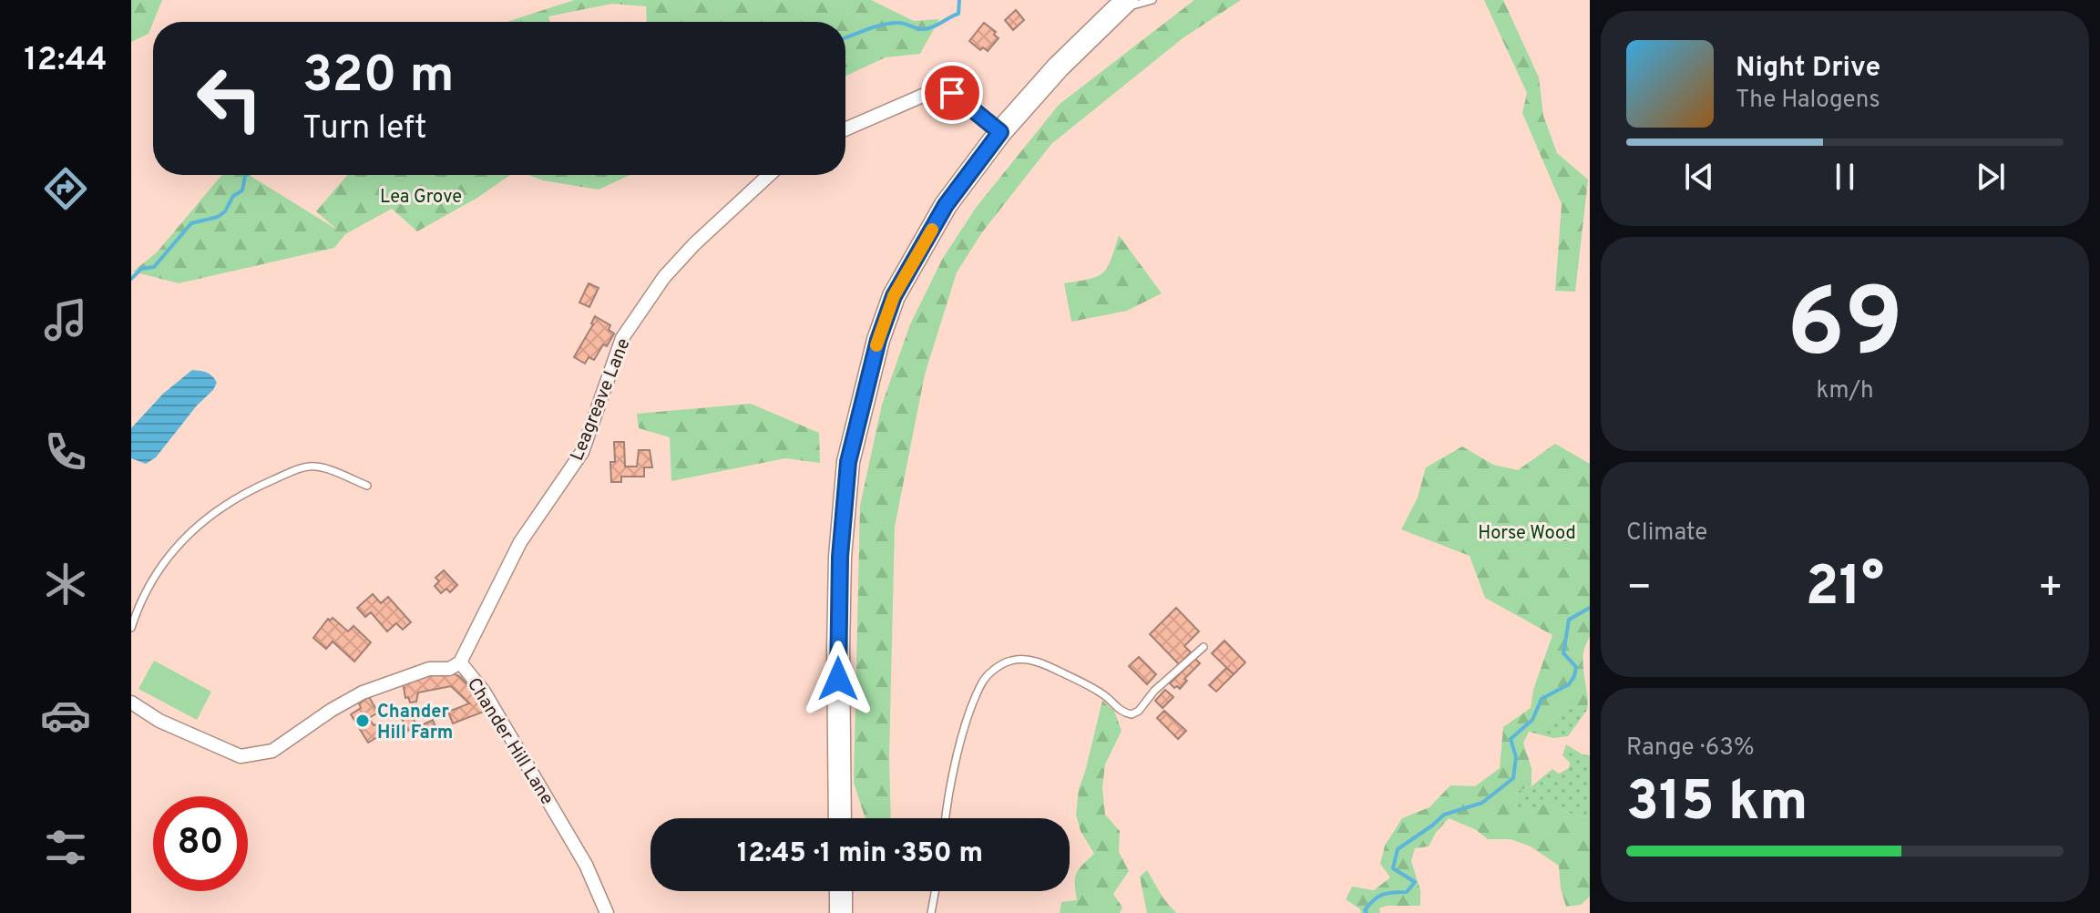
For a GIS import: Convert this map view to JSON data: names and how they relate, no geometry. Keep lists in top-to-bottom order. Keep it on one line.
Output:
{"streets":{"street":["Leagreave Lane","Chander Hill Lane"]},"crossings":[["Leagreave Lane","Chander Hill Lane"]],"parks":["Lea Grove","Horse Wood"],"places":["Chander Hill Farm"],"page":{"tabs":"12:44","turn":["320 m","Turn left"],"song":["Night Drive","The Halogens"],"tile":[["69","km/h"],"Climate",["Range · 63%","315 km"]],"heat":["−","21°","+"],"limit":"80","trip":"12:45 · 1 min · 350 m"}}
